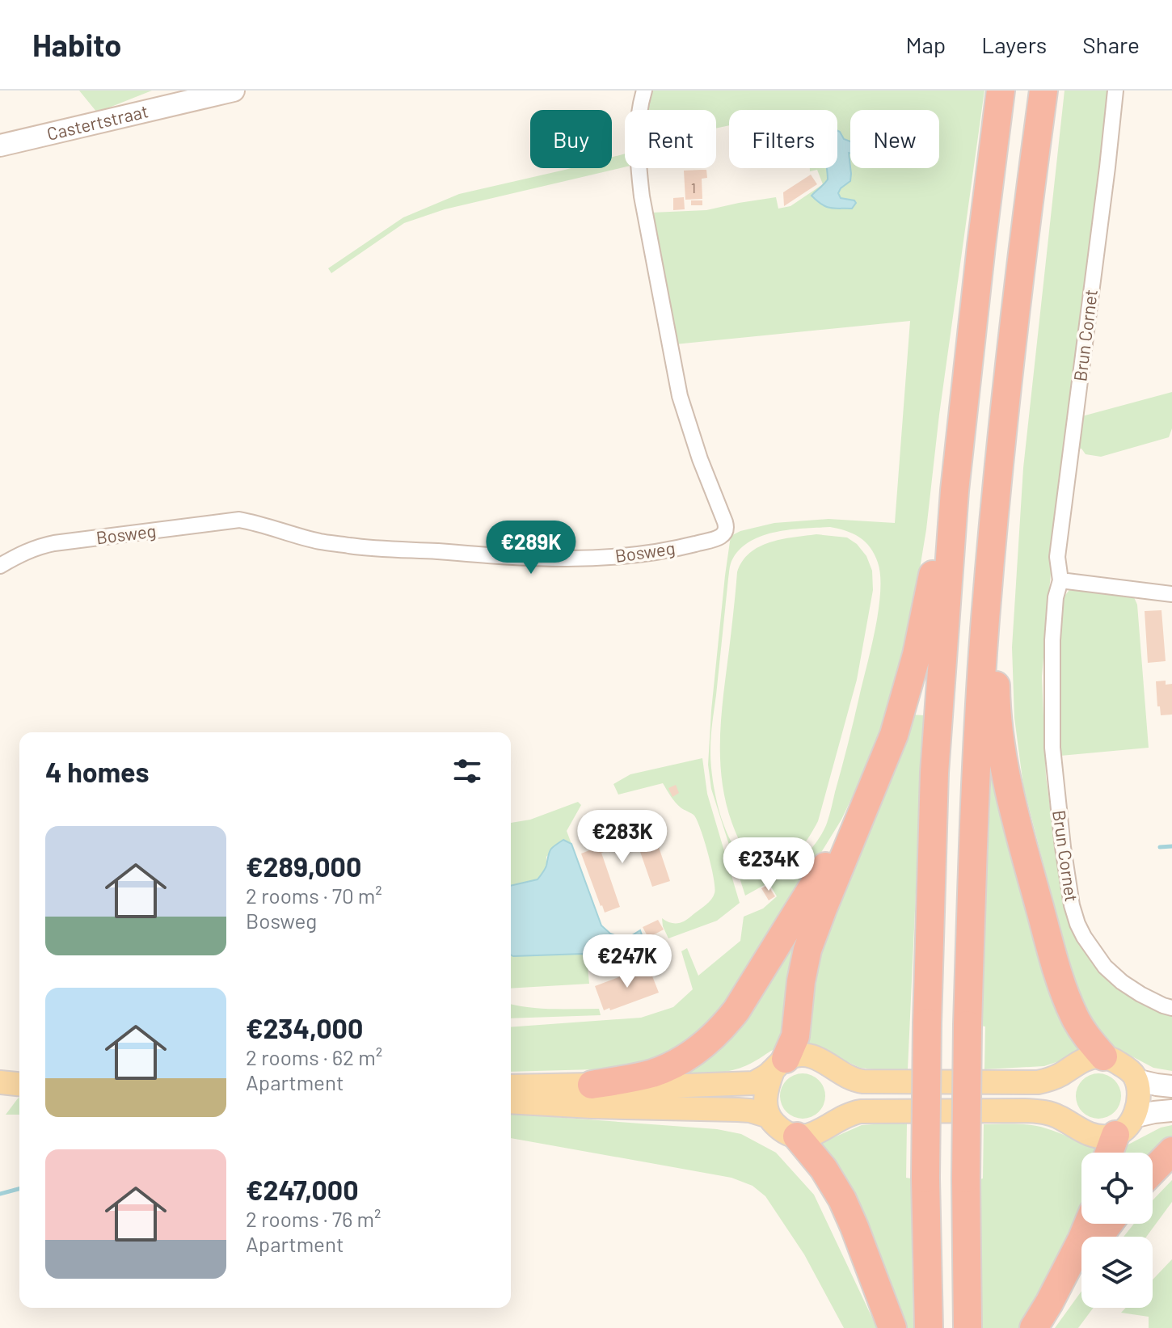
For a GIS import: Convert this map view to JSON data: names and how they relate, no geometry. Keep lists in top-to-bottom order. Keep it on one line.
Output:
{"streets":{"main road":["Castertstraat"],"street":["Brun Cornet","Bosweg"]},"house_numbers":["1"],"page":{"header":"Habito","nav":["Map","Layers","Share"],"chip":["Buy","Rent","Filters","New"],"price":["€289K","€283K","€234K","€247K"],"heading":"4 homes","list":[{"name":"€289,000","note":"2 rooms · 70 m² · Bosweg"},{"name":"€234,000","note":"2 rooms · 62 m² · Apartment"},{"name":"€247,000","note":"2 rooms · 76 m² · Apartment"}]}}
